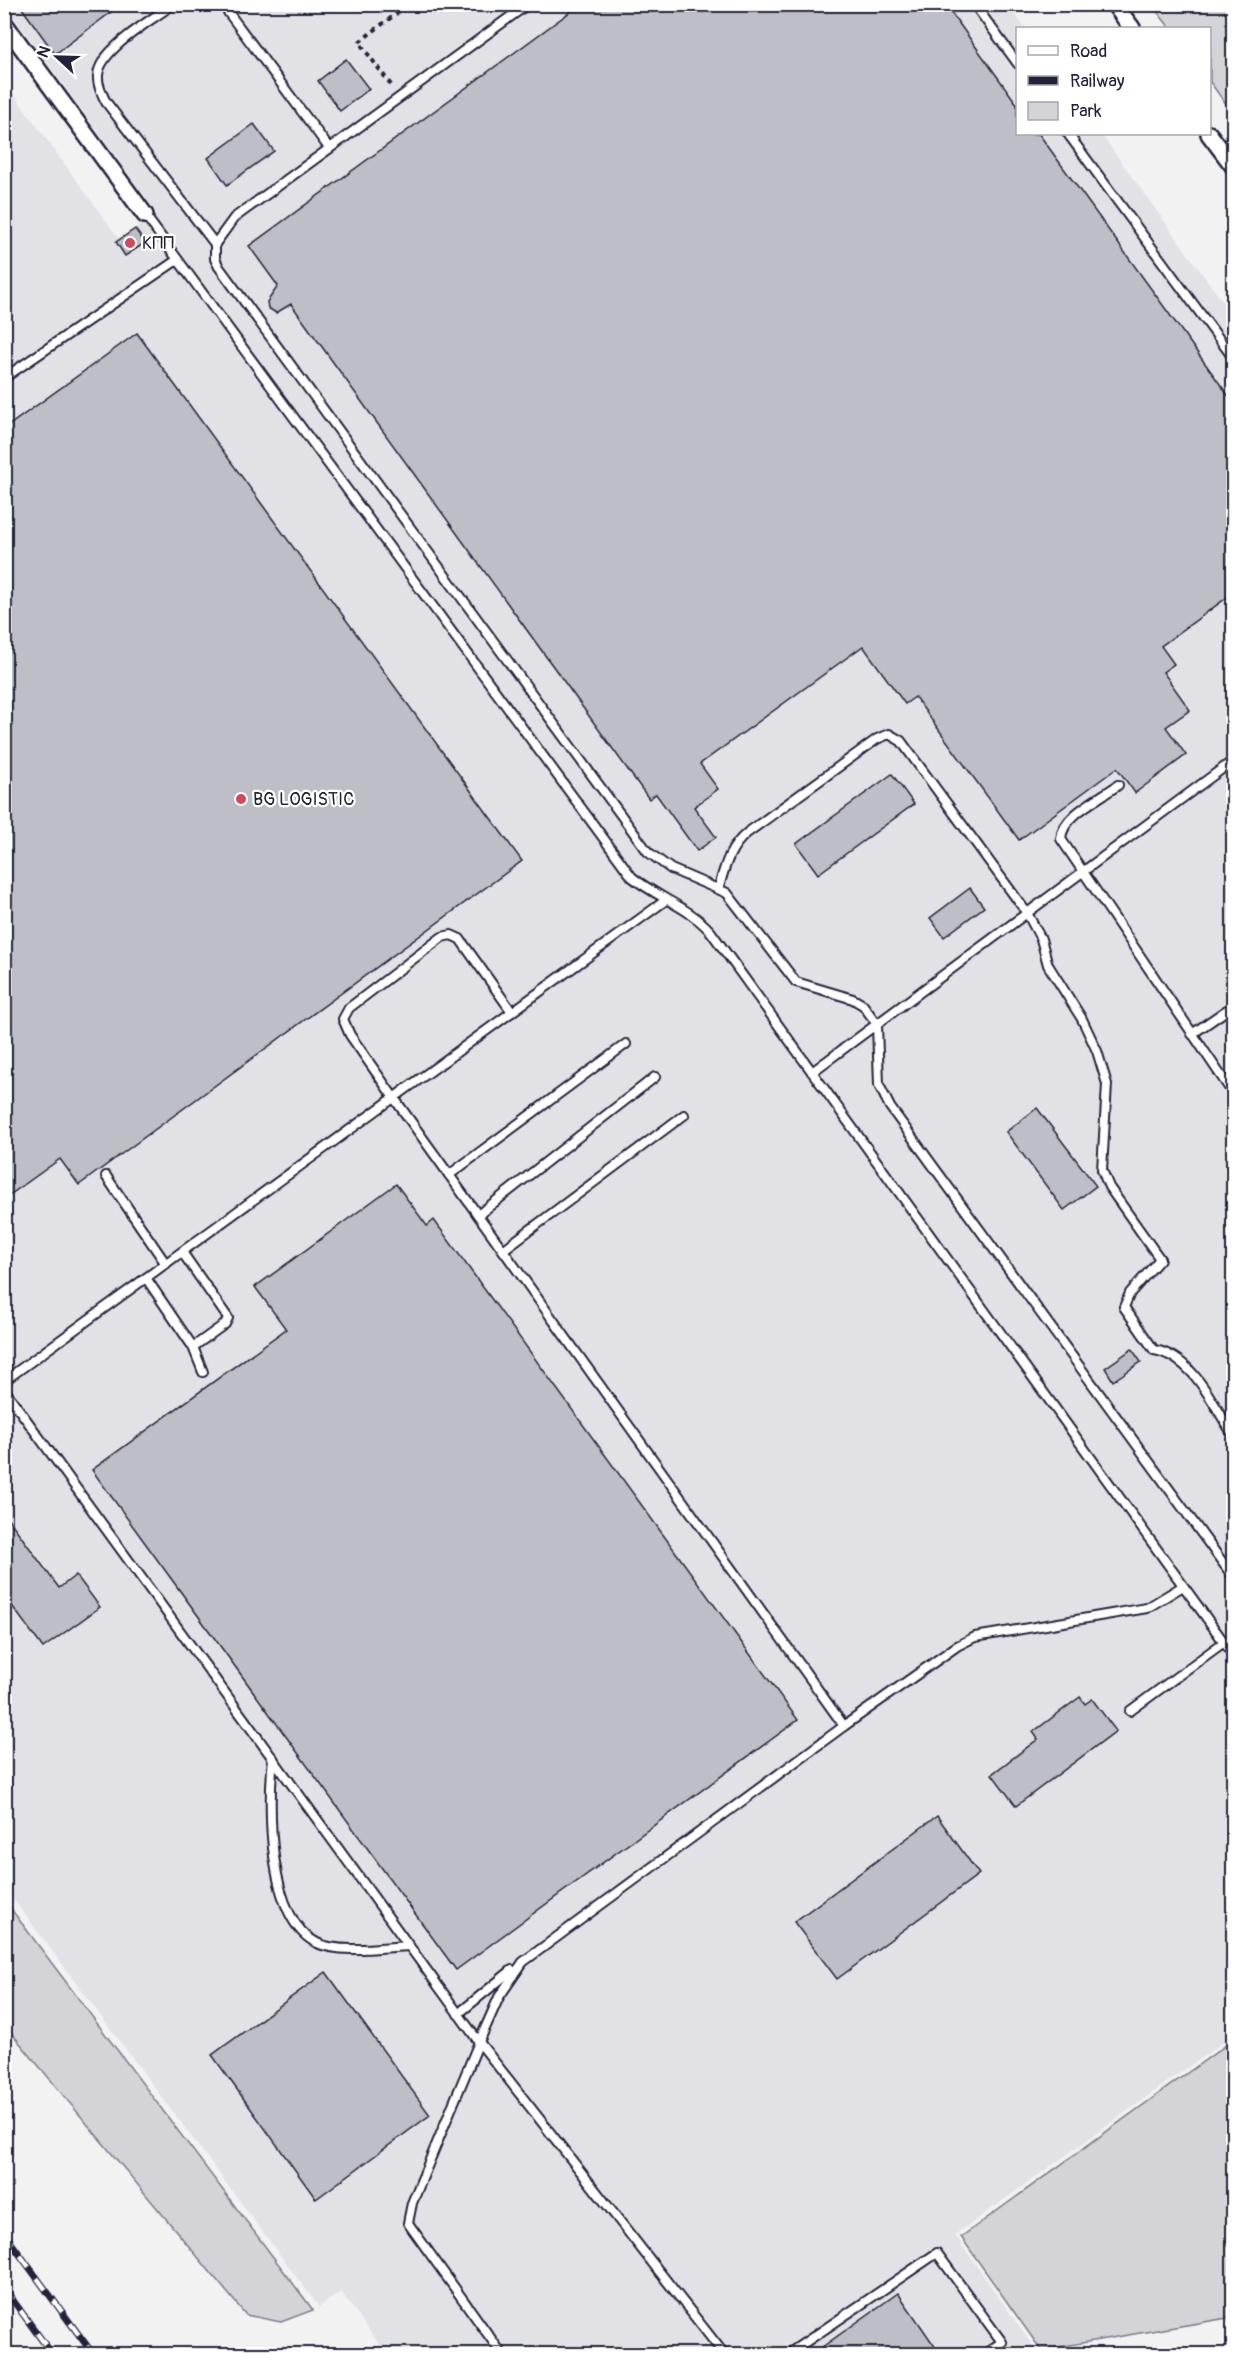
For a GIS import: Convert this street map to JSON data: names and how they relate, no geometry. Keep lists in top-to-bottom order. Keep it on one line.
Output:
{"places":["КПП","BG LOGISTIC"],"legend":["Road","Railway","Park"],"north":"left"}
